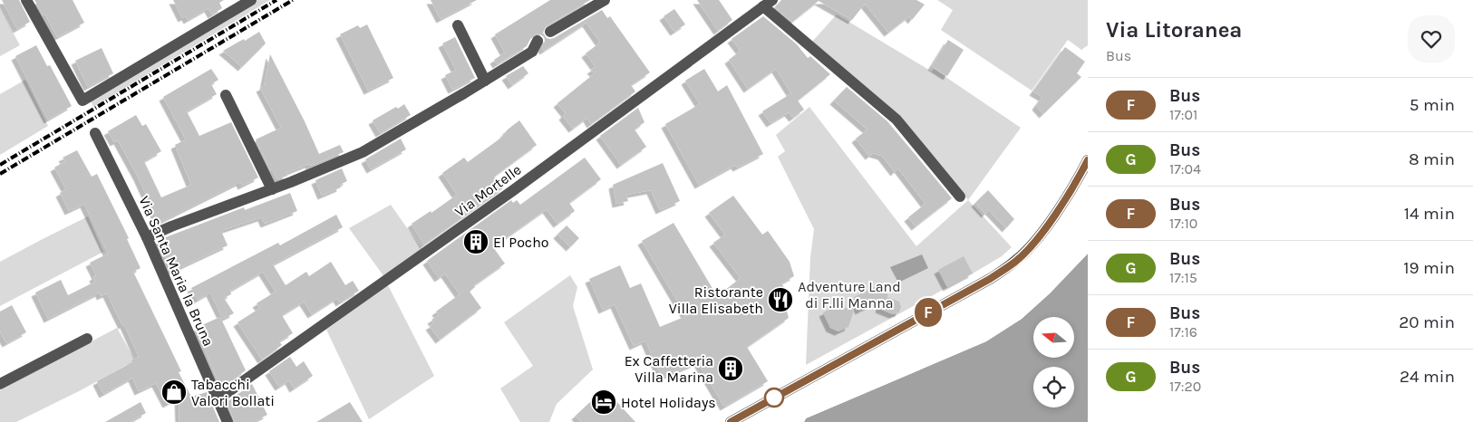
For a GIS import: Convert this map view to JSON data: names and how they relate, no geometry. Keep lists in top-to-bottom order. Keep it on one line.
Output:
{"streets":{"street":["Via Mortelle","Via Santa Maria la Bruna"]},"crossings":[["Via Mortelle","Via Santa Maria la Bruna"]],"parks":["Adventure Land di F.lli Manna"],"places":{"building":["El Pocho","Ex Caffetteria Villa Marina"],"restaurant":["Ristorante Villa Elisabeth"],"shop":["Tabacchi Valori Bollati"],"hotel":["Hotel Holidays"]},"lines":["bus line F"],"north":"left","page":{"on_map":"F","heading":["Via Litoranea","Bus"],"list":[{"mark":"F","name":"Bus","note":"17:01","value":"5 min"},{"mark":"G","name":"Bus","note":"17:04","value":"8 min"},{"mark":"F","name":"Bus","note":"17:10","value":"14 min"},{"mark":"G","name":"Bus","note":"17:15","value":"19 min"},{"mark":"F","name":"Bus","note":"17:16","value":"20 min"},{"mark":"G","name":"Bus","note":"17:20","value":"24 min"}]}}
